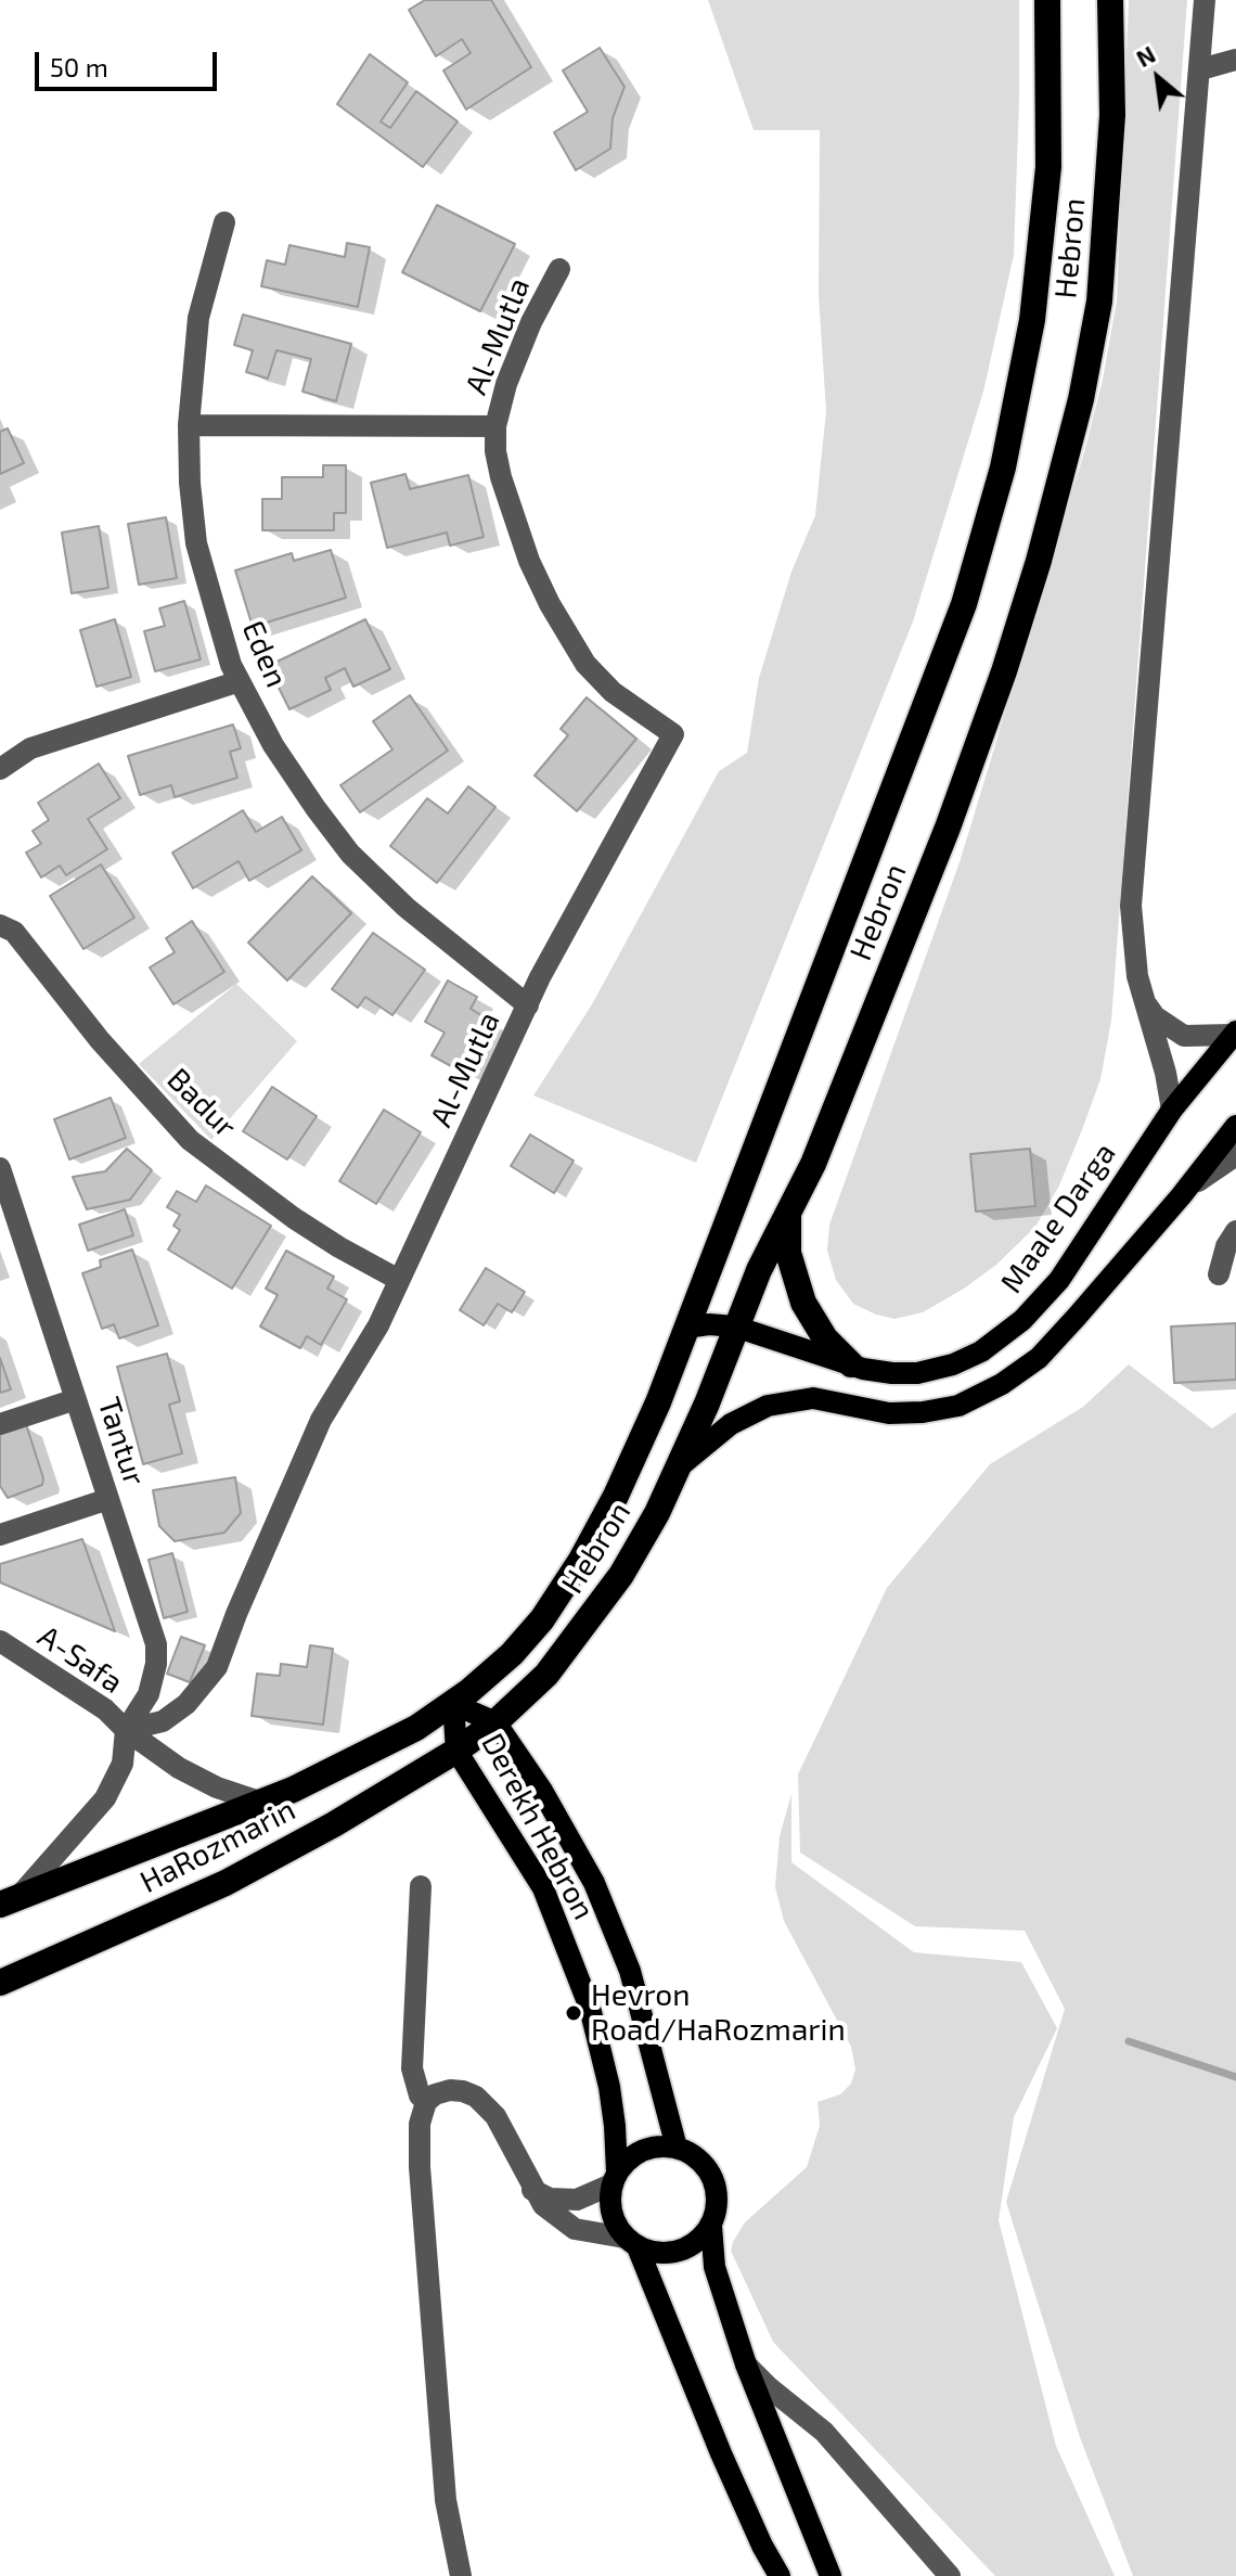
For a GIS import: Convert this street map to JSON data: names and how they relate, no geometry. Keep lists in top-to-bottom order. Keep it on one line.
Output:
{"streets":{"highway":["Hebron","HaRozmarin"],"main road":["Maale Darga","Derekh Hebron"],"street":["Al-Mutla","Eden","Badur","Tantur","A-Safa"]},"crossings":[["Hebron","Maale Darga"],["Hebron","Derekh Hebron"],["Hebron","HaRozmarin"],["Al-Mutla","Eden"],["Al-Mutla","Badur"],["Al-Mutla","Tantur"],["Al-Mutla","A-Safa"],["Tantur","A-Safa"],["A-Safa","HaRozmarin"],["Derekh Hebron","HaRozmarin"]],"places":["Hevron Road/HaRozmarin"],"scale_bar":"50 m","north":"top left"}
